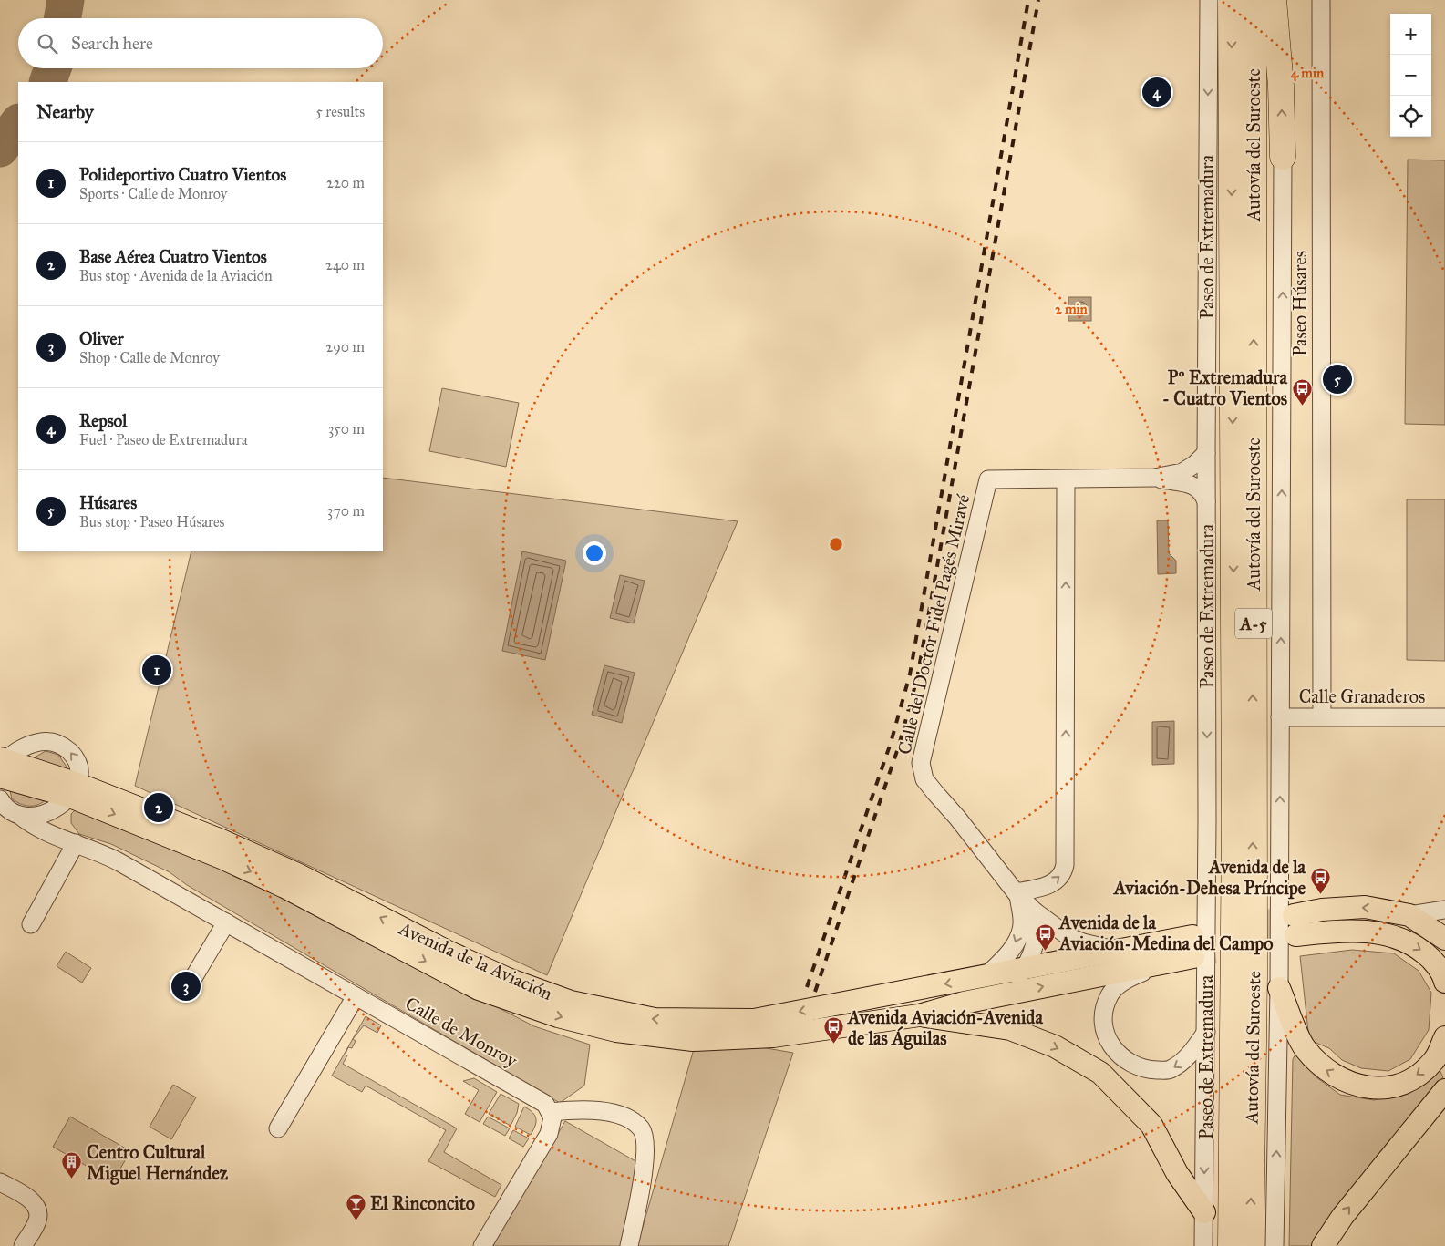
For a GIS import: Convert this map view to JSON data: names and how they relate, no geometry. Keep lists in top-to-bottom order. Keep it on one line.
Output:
{"streets":{"highway":["Autovía del Suroeste","A-5"],"main road":["Avenida de la Aviación"],"street":["Paseo de Extremadura","Paseo Húsares","Calle del Doctor Fidel Pagés Miravé","Calle Granaderos","Calle de Monroy"]},"crossings":[["Paseo de Extremadura","Avenida de la Aviación"],["Paseo Húsares","Calle Granaderos"]],"places":{"bus stop":["Pº Extremadura - Cuatro Vientos","Avenida de la Aviación-Dehesa Príncipe","Avenida de la Aviación-Medina del Campo","Avenida Aviación-Avenida de las Águilas"],"building":["Centro Cultural Miguel Hernández"],"bar":["El Rinconcito"]},"page":{"map_buttons":["+","−"],"search":"Search here","pins":["4","5","1","2","3"],"heading":["Nearby","5 results"],"list":[{"mark":"1","name":"Polideportivo Cuatro Vientos","note":"Sports · Calle de Monroy","value":"220 m"},{"mark":"2","name":"Base Aérea Cuatro Vientos","note":"Bus stop · Avenida de la Aviación","value":"240 m"},{"mark":"3","name":"Oliver","note":"Shop · Calle de Monroy","value":"290 m"},{"mark":"4","name":"Repsol","note":"Fuel · Paseo de Extremadura","value":"350 m"},{"mark":"5","name":"Húsares","note":"Bus stop · Paseo Húsares","value":"370 m"}]},"rings":["4 min","2 min"]}
